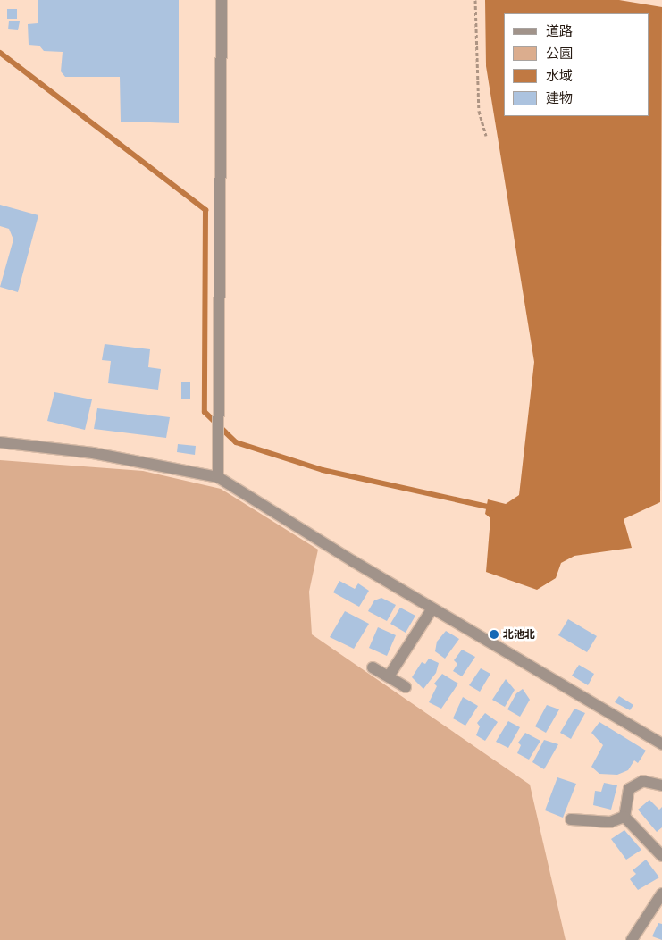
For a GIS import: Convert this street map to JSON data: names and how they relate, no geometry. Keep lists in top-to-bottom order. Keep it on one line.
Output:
{"places":["北池北"],"legend":["道路","公園","水域","建物"]}
